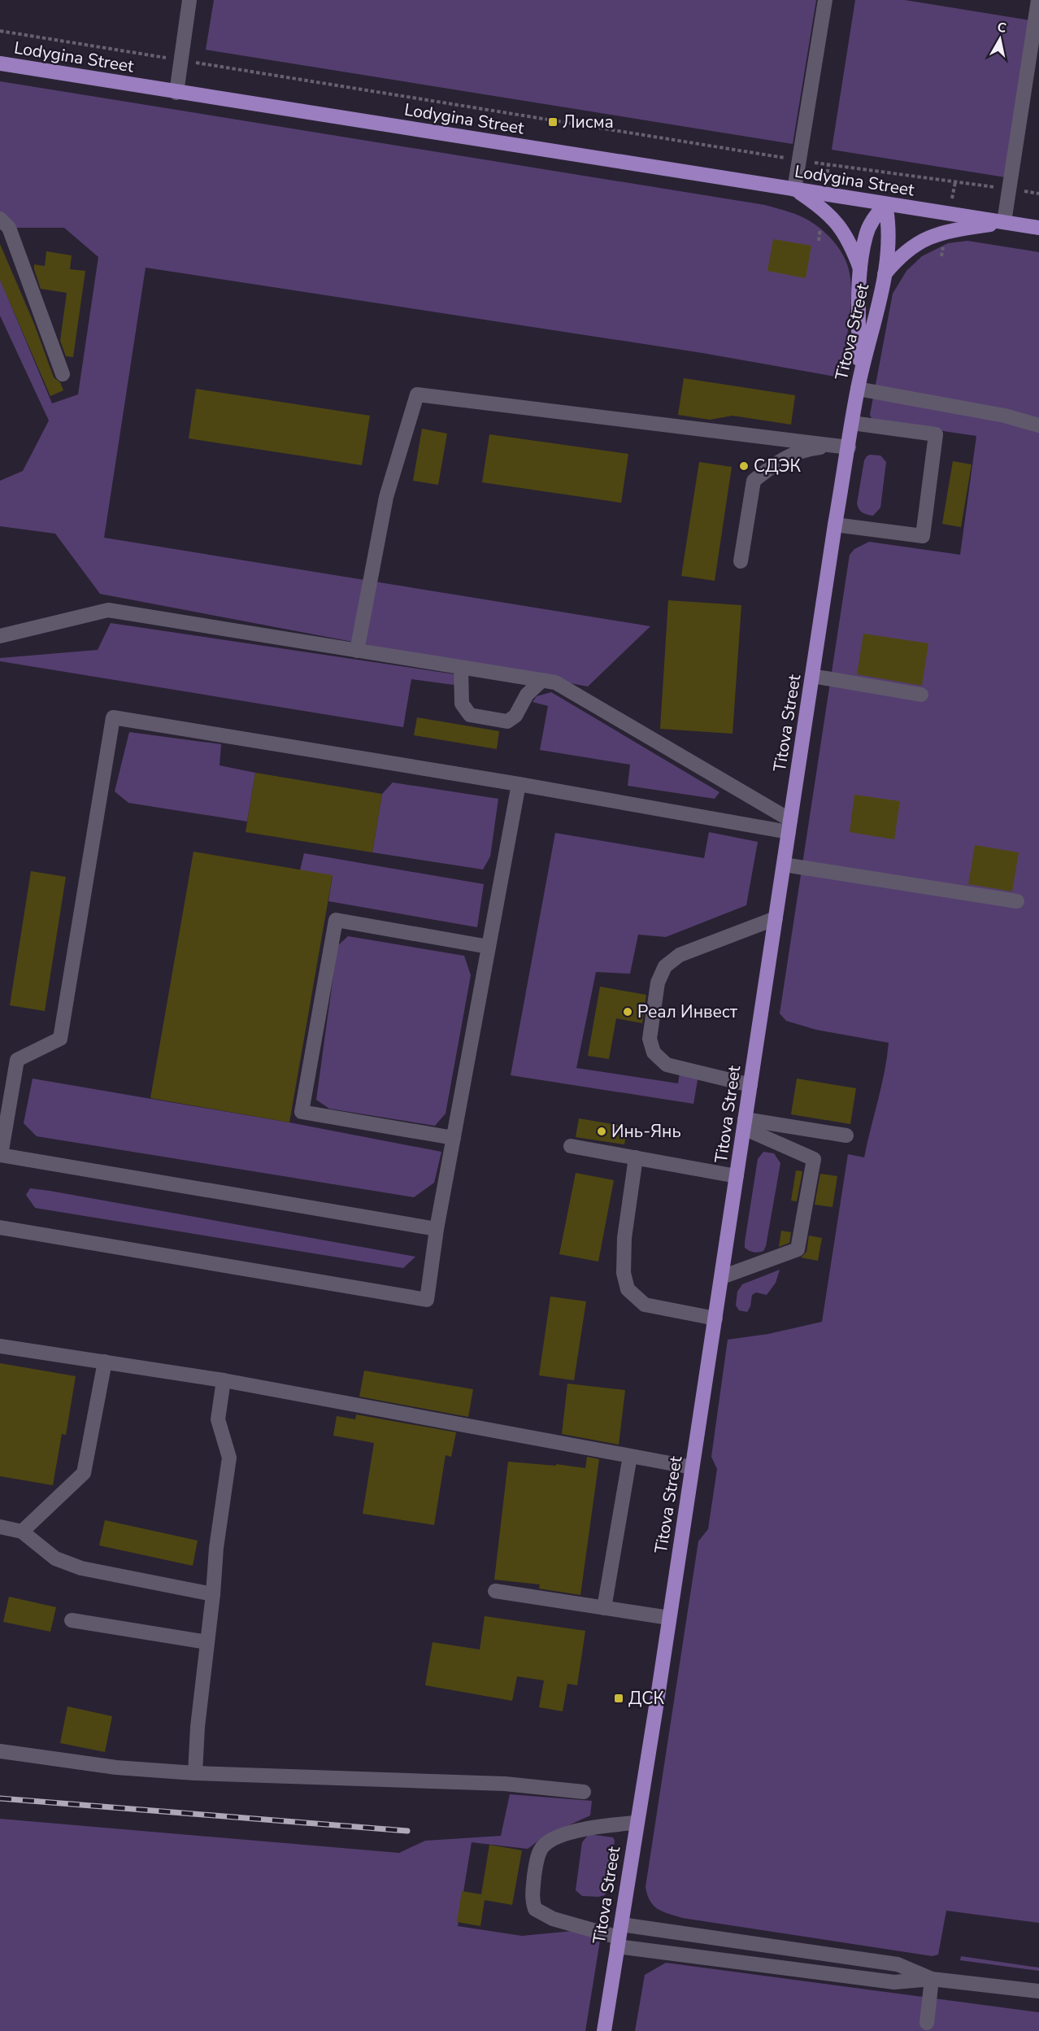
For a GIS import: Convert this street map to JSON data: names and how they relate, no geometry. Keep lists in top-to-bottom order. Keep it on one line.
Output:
{"streets":{"main road":["Lodygina Street","Titova Street"]},"crossings":[["Lodygina Street","Titova Street"]],"places":{"transit":["Лисма","ДСК"],"other":["СДЭК","Реал Инвест","Инь-Янь"]},"north":"top"}
